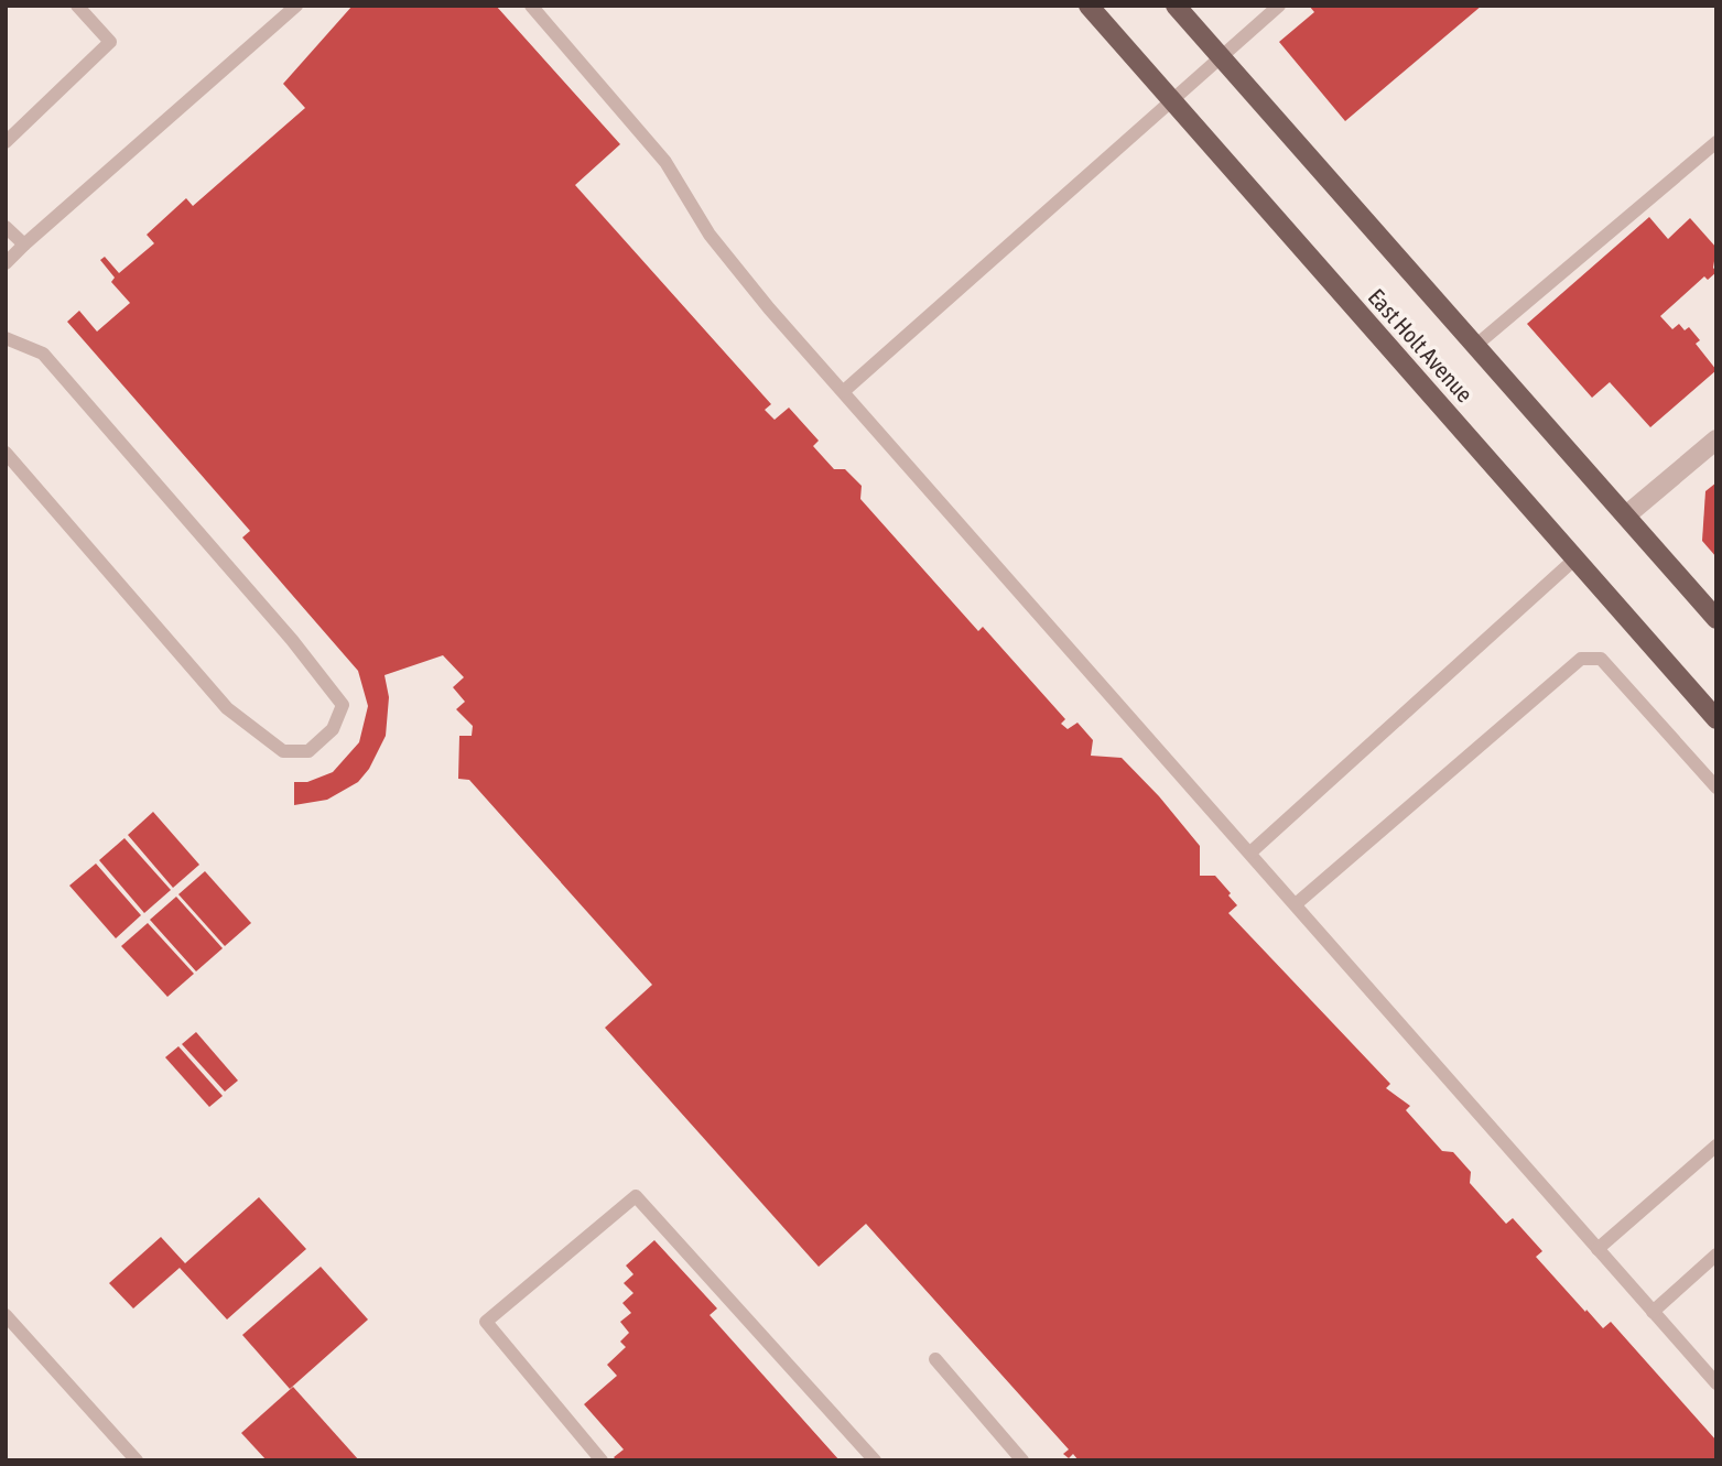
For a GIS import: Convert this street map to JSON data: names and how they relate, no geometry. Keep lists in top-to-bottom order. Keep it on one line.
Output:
{"streets":{"main road":["East Holt Avenue"]}}
